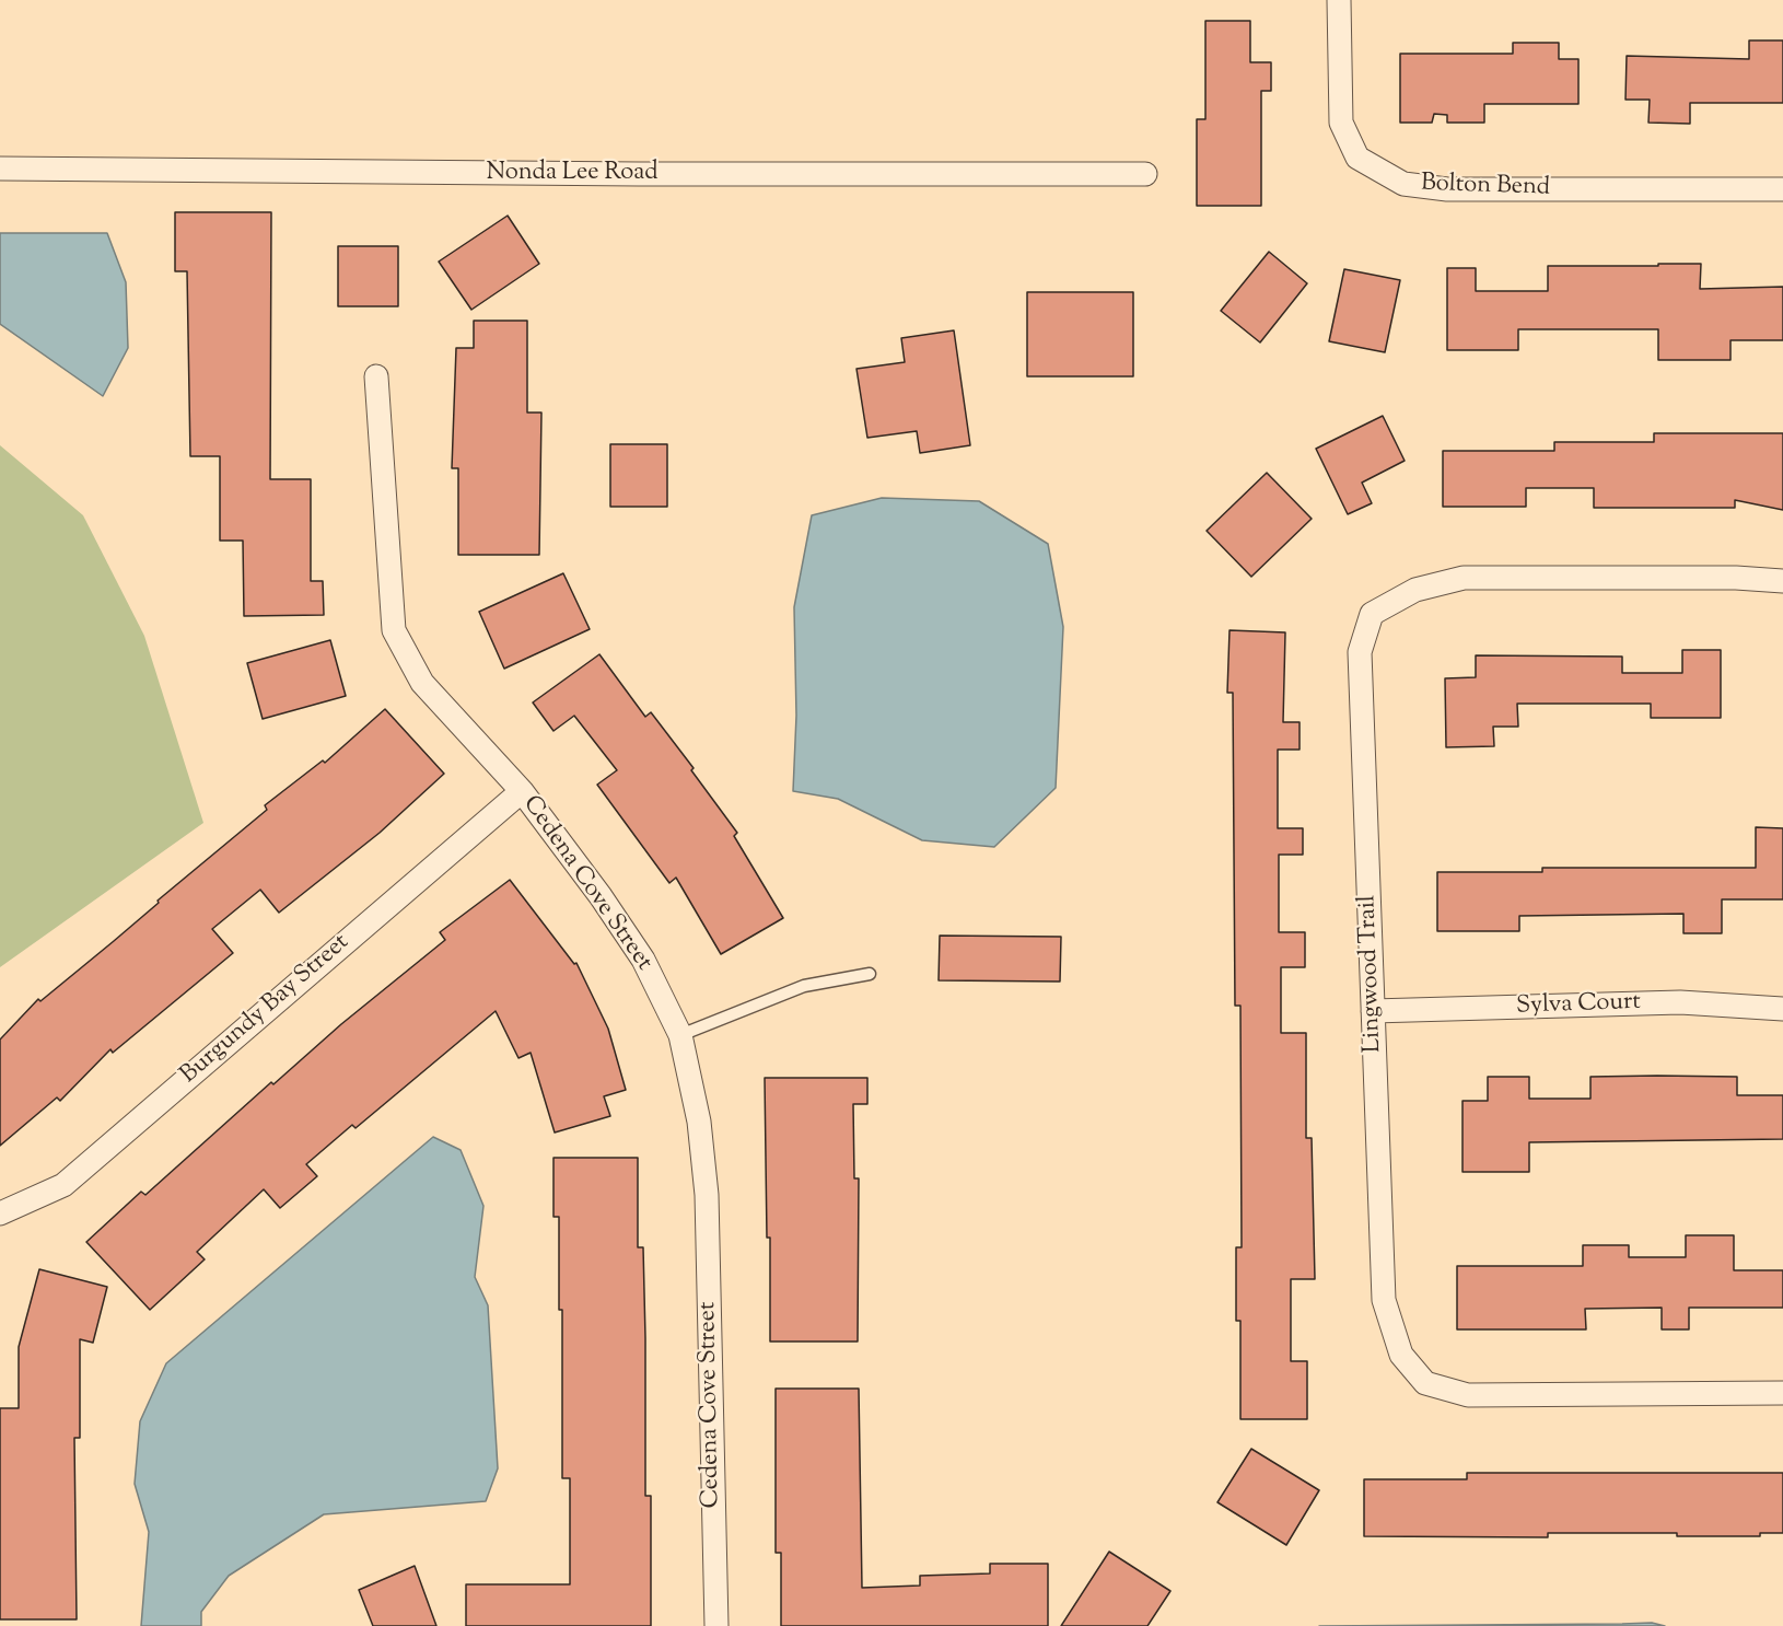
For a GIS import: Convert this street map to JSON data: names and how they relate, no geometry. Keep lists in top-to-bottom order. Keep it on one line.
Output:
{"streets":{"street":["Nonda Lee Road","Bolton Bend","Cedena Cove Street","Lingwood Trail","Sylva Court","Burgundy Bay Street"]},"crossings":[["Cedena Cove Street","Burgundy Bay Street"],["Lingwood Trail","Sylva Court"]]}
